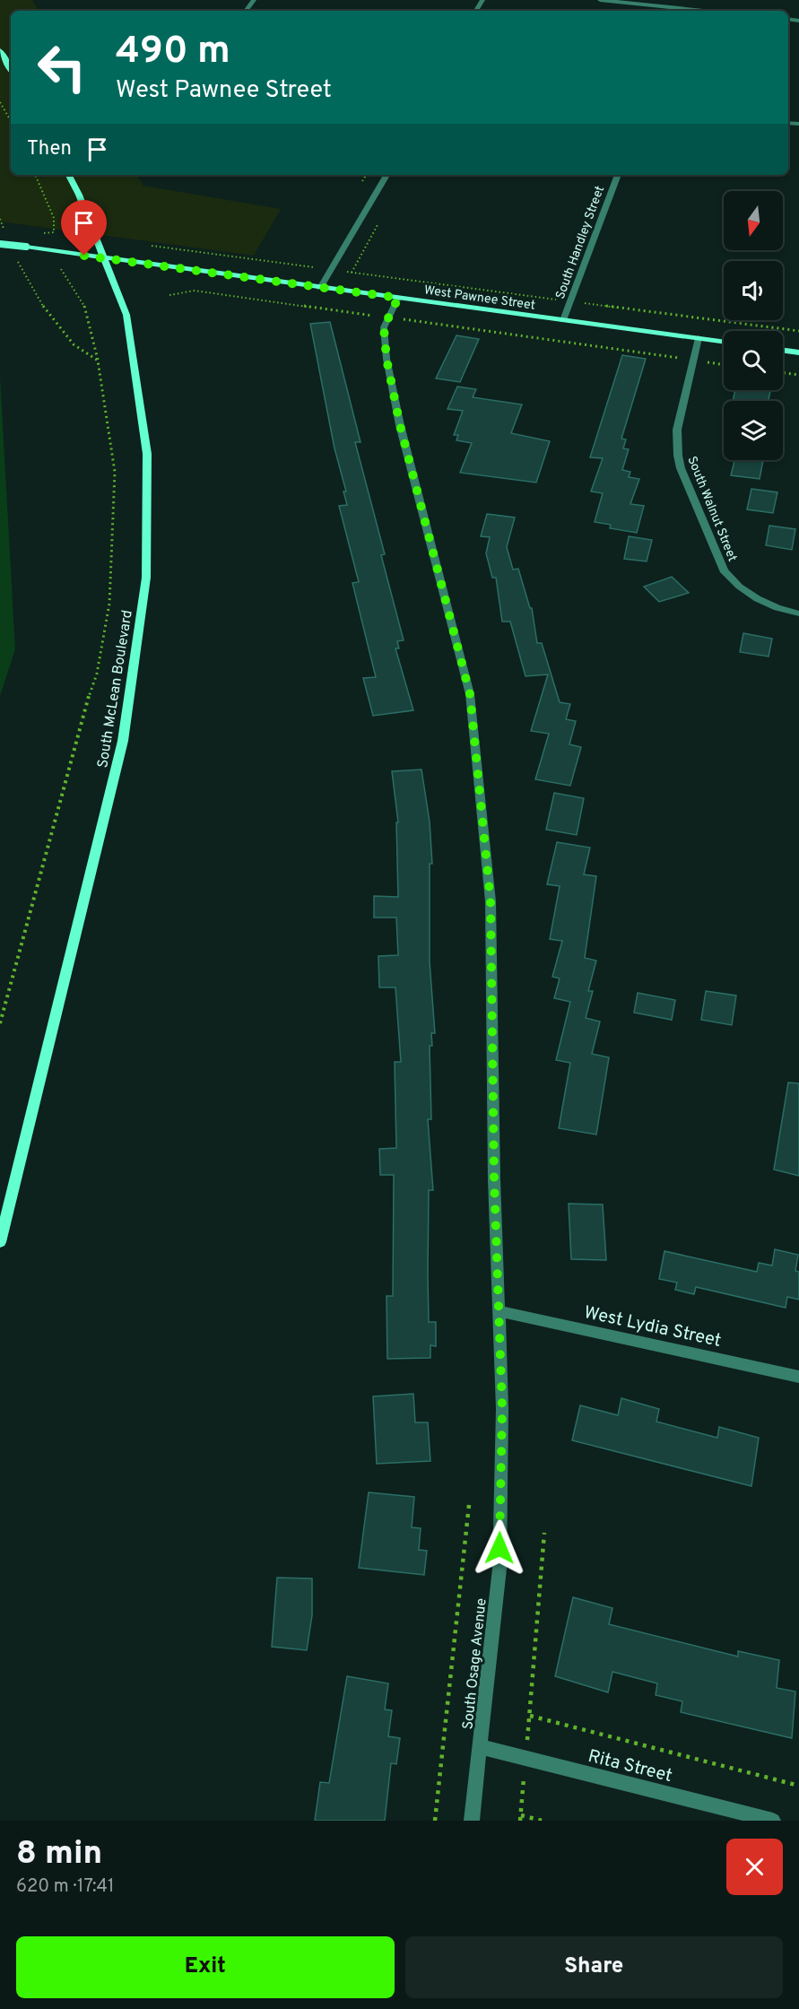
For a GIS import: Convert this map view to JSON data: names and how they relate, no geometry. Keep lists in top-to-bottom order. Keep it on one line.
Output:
{"streets":{"main road":["West Pawnee Street","South McLean Boulevard"],"street":["South Handley Street","South Walnut Street","West Lydia Street","South Osage Avenue","Rita Street"]},"crossings":[["South Handley Street","West Pawnee Street"],["West Pawnee Street","South Walnut Street"],["West Pawnee Street","South McLean Boulevard"],["West Pawnee Street","South Osage Avenue"],["West Lydia Street","South Osage Avenue"],["South Osage Avenue","Rita Street"]],"north":"bottom","page":{"turn":["490 m","West Pawnee Street"],"then":"Then","heading":["8 min","620 m · 17:41"],"buttons":["Exit","Share"]}}
